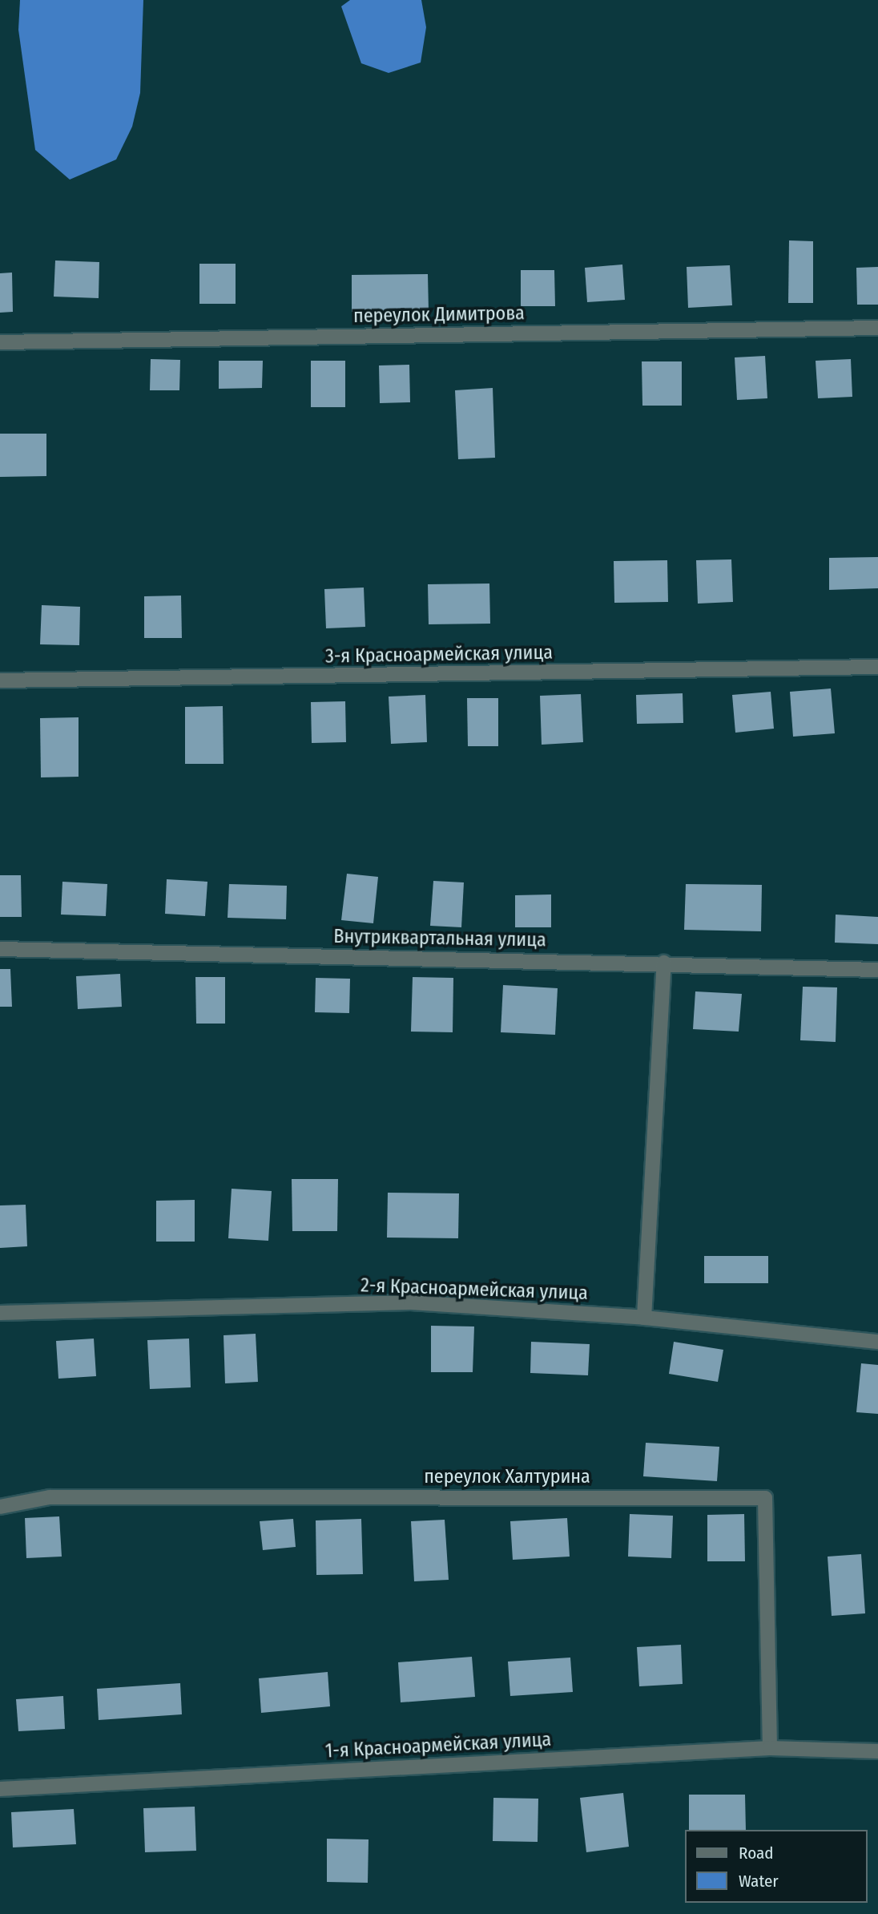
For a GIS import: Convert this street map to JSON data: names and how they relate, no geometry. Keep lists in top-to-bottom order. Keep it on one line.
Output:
{"streets":{"street":["переулок Димитрова","3-я Красноармейская улица","Внутриквартальная улица","2-я Красноармейская улица","переулок Халтурина","1-я Красноармейская улица"]},"crossings":[["переулок Халтурина","1-я Красноармейская улица"]],"legend":["Road","Water"]}
